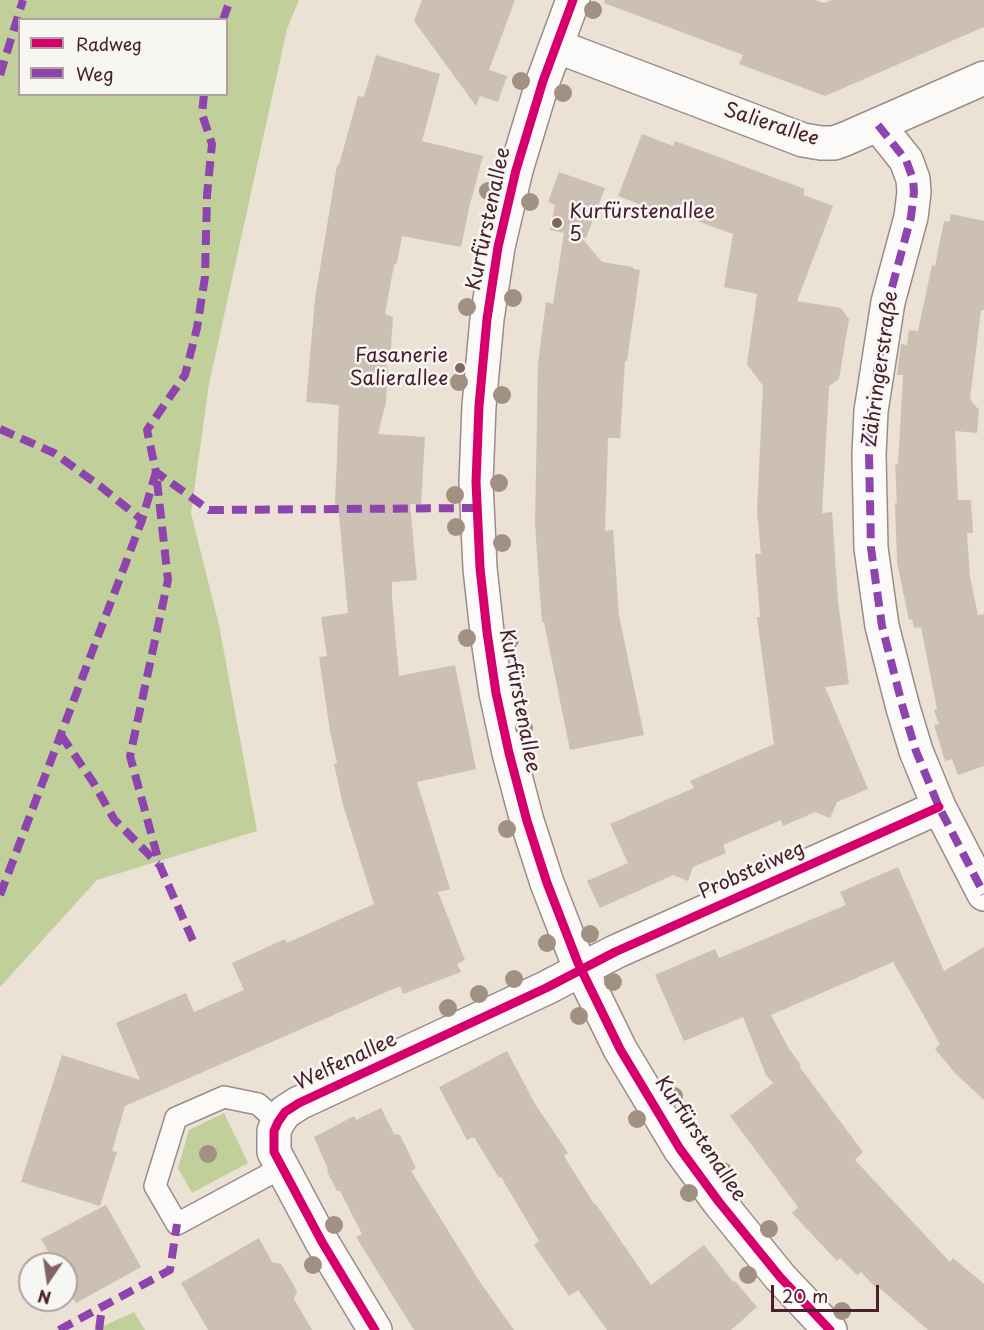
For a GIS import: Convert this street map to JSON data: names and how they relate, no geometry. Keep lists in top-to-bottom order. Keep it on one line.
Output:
{"streets":{"street":["Salierallee","Kurfürstenallee","Zähringerstraße","Probsteiweg","Welfenallee"]},"crossings":[["Salierallee","Kurfürstenallee"],["Salierallee","Zähringerstraße"],["Kurfürstenallee","Probsteiweg"],["Kurfürstenallee","Welfenallee"],["Zähringerstraße","Probsteiweg"],["Probsteiweg","Welfenallee"]],"places":["Kurfürstenallee 5","Fasanerie Salierallee"],"legend":["Radweg","Weg"],"scale_bar":"20 m","north":"bottom"}
